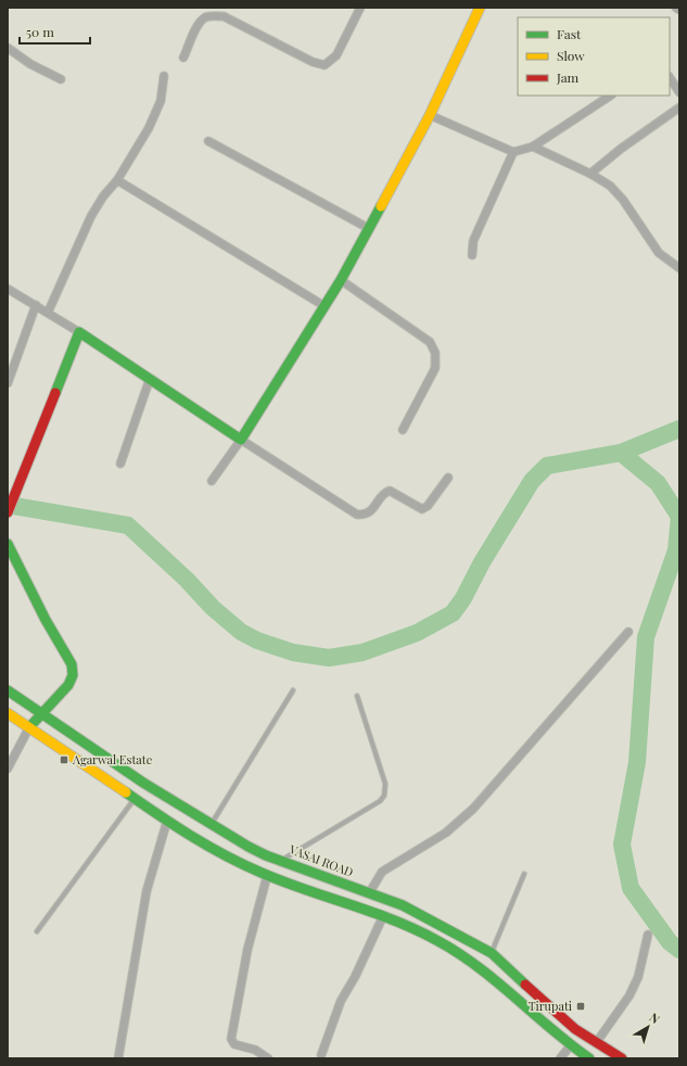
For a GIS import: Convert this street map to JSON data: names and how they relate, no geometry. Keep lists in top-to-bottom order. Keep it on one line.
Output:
{"streets":{"main road":["VASAI ROAD"]},"places":{"transit":["Agarwal Estate","Tirupati"]},"legend":["Fast","Slow","Jam"],"scale_bar":"50 m","north":"top right"}
